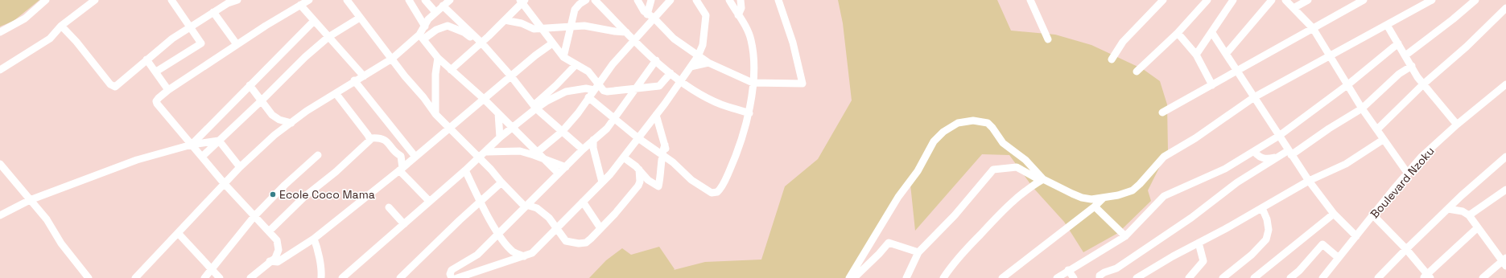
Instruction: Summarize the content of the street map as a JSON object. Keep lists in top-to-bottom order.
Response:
{
  "streets": {
    "street": ["Boulevard Nzoku"]
  },
  "places": ["Ecole Coco Mama"]
}
